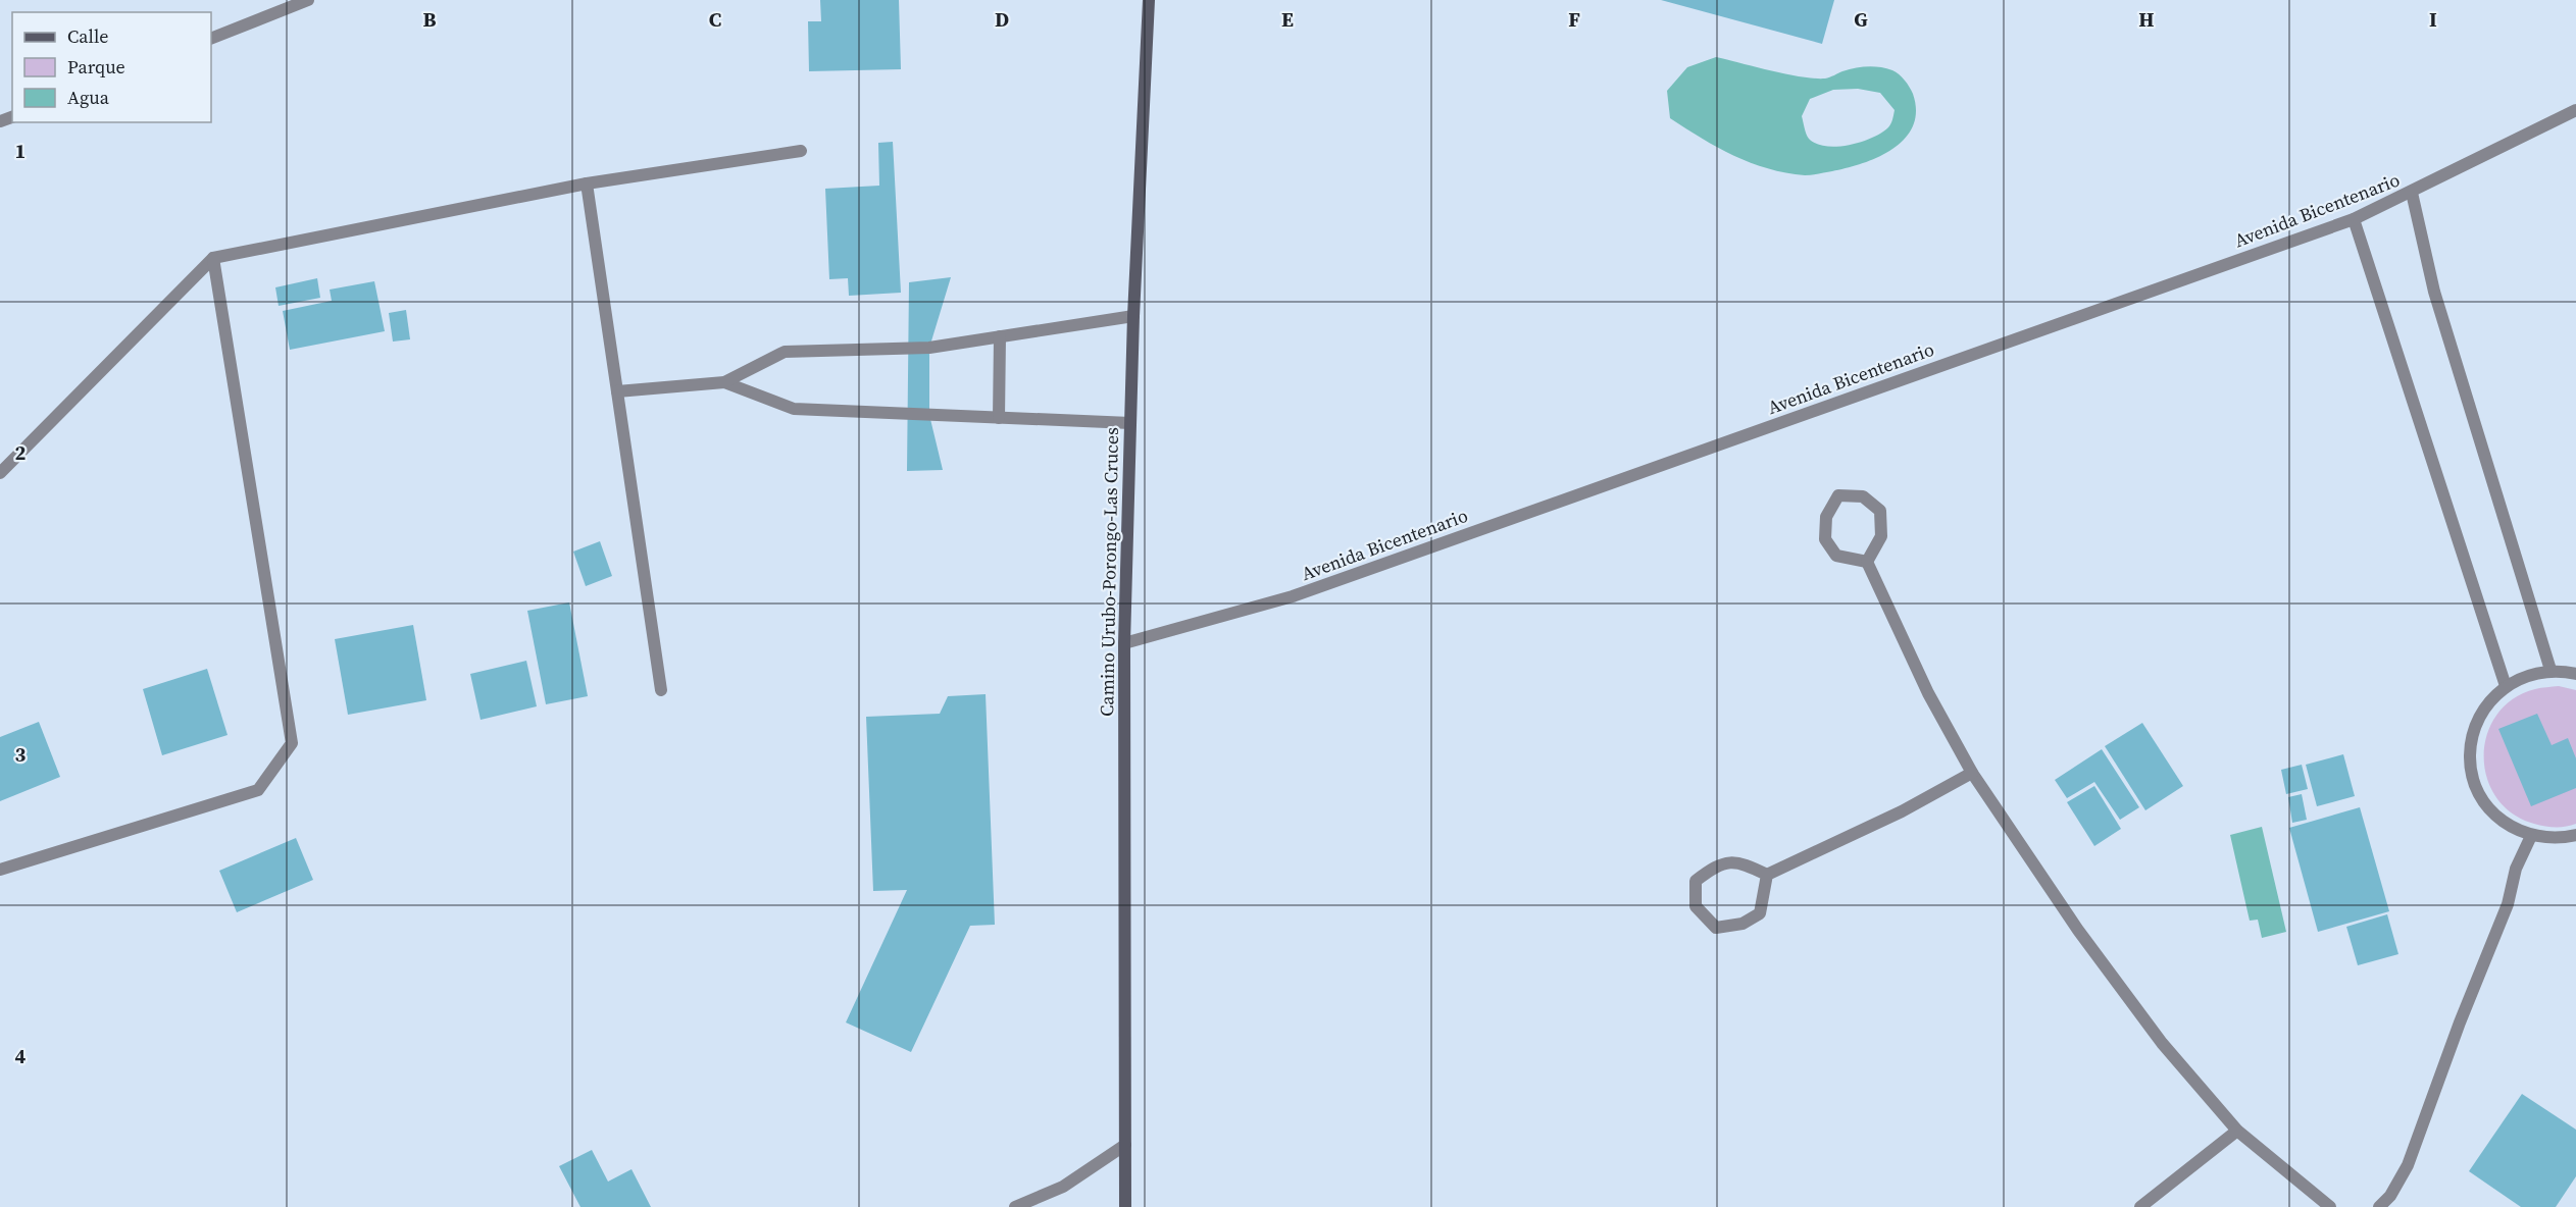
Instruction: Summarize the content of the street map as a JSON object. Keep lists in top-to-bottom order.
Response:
{
  "streets": {
    "main road": ["Camino Urubo-Porongo-Las Cruces"],
    "street": ["Avenida Bicentenario"]
  },
  "crossings": [
    ["Avenida Bicentenario", "Camino Urubo-Porongo-Las Cruces"]
  ],
  "legend": ["Calle", "Parque", "Agua"],
  "grid": {
    "columns": [
      "B",
      "C",
      "D",
      "E",
      "F",
      "G",
      "H",
      "I"
    ],
    "rows": [
      "1",
      "2",
      "3",
      "4"
    ]
  }
}
